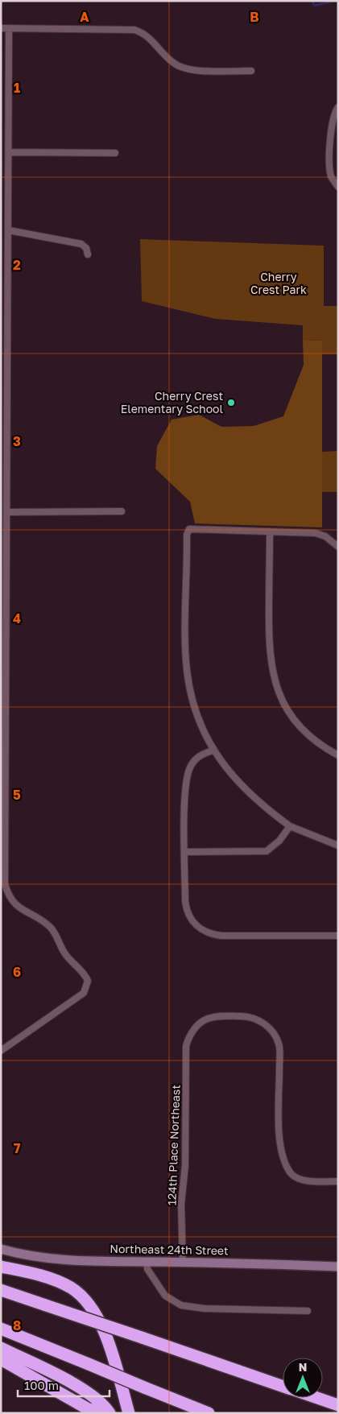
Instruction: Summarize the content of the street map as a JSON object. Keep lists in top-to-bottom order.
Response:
{
  "streets": {
    "street": ["124th Place Northeast", "Northeast 24th Street"]
  },
  "crossings": [
    ["124th Place Northeast", "Northeast 24th Street"]
  ],
  "parks": ["Cherry Crest Park"],
  "places": ["Cherry Crest Elementary School"],
  "scale_bar": "100 m",
  "north": "top",
  "grid": {
    "columns": ["A", "B"],
    "rows": [
      "1",
      "2",
      "3",
      "4",
      "5",
      "6",
      "7",
      "8"
    ]
  }
}
